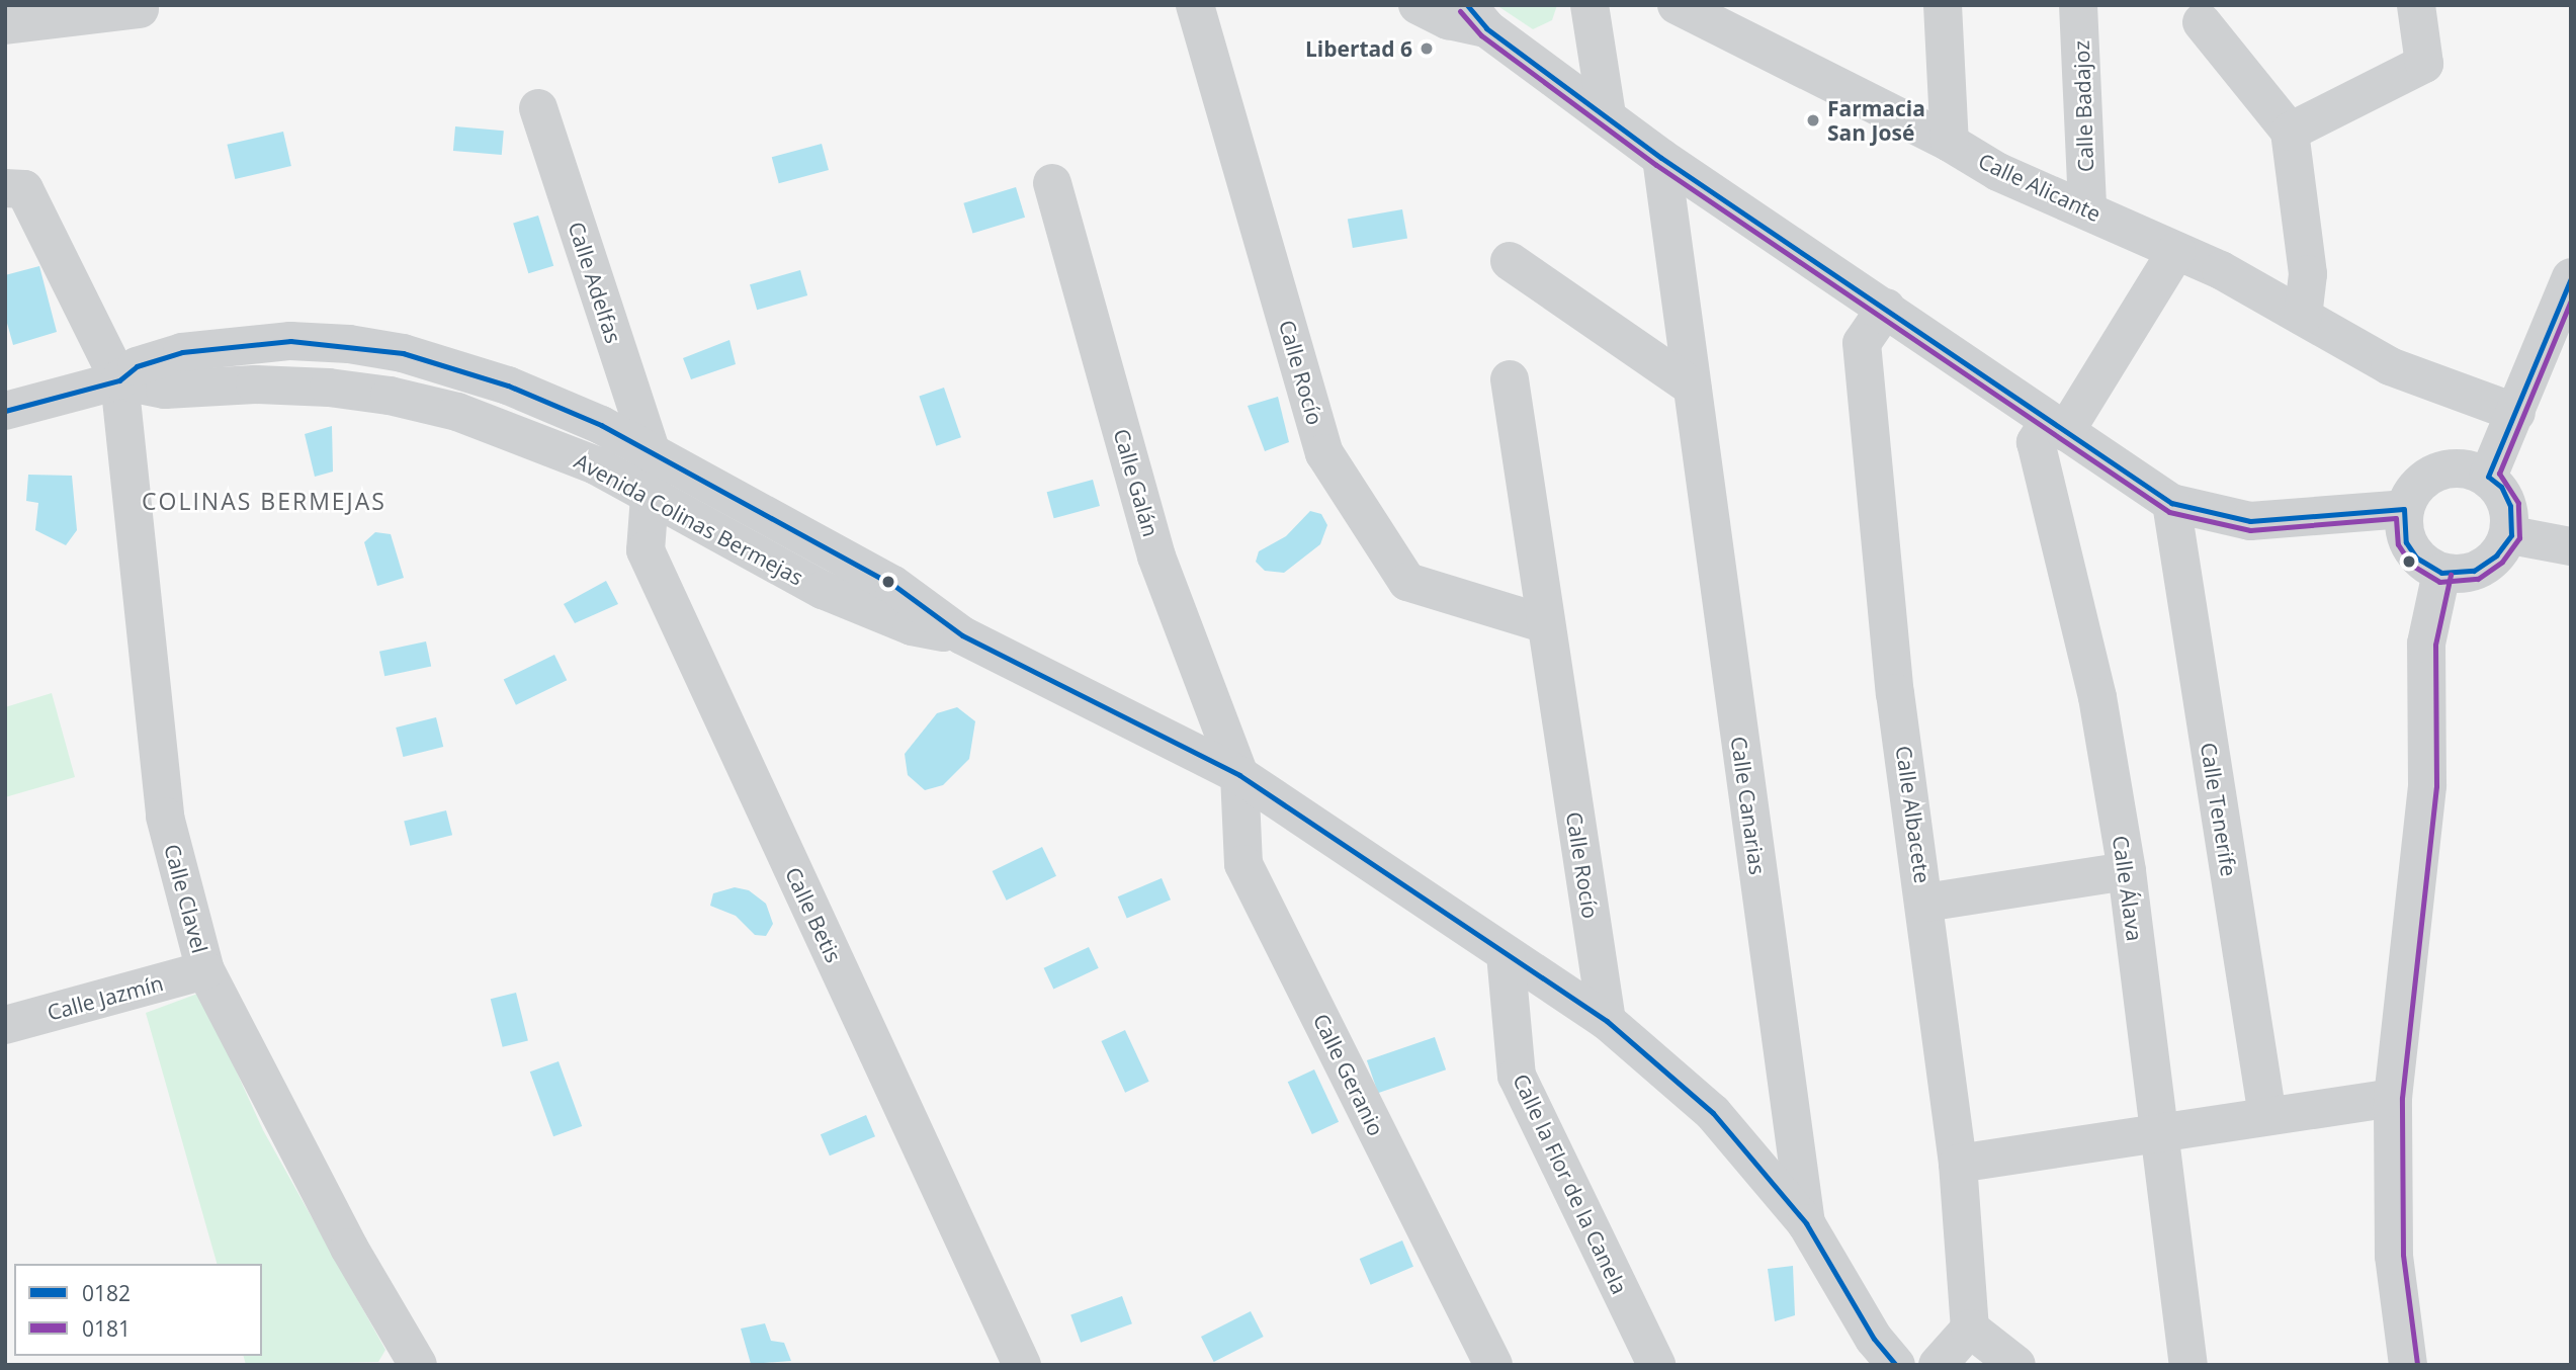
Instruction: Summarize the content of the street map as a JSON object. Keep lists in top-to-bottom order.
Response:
{
  "streets": {
    "street": [
      "Calle Badajoz",
      "Calle Alicante",
      "Calle Adelfas",
      "Calle Rocío",
      "Calle Galán",
      "Avenida Colinas Bermejas",
      "Calle Canarias",
      "Calle Tenerife",
      "Calle Albacete",
      "Calle Álava",
      "Calle Clavel",
      "Calle Betis",
      "Calle Jazmín",
      "Calle Geranio",
      "Calle la Flor de la Canela"
    ]
  },
  "crossings": [
    ["Calle Badajoz", "Calle Alicante"],
    ["Calle Adelfas", "Avenida Colinas Bermejas"],
    ["Calle Adelfas", "Calle Betis"],
    ["Calle Galán", "Calle Geranio"],
    ["Avenida Colinas Bermejas", "Calle Clavel"],
    ["Avenida Colinas Bermejas", "Calle Betis"],
    ["Calle Clavel", "Calle Jazmín"]
  ],
  "districts": ["COLINAS BERMEJAS"],
  "places": ["Libertad 6", "Farmacia San José"],
  "lines": ["transit line 0182", "transit line 0181"],
  "legend": ["0182", "0181"]
}
